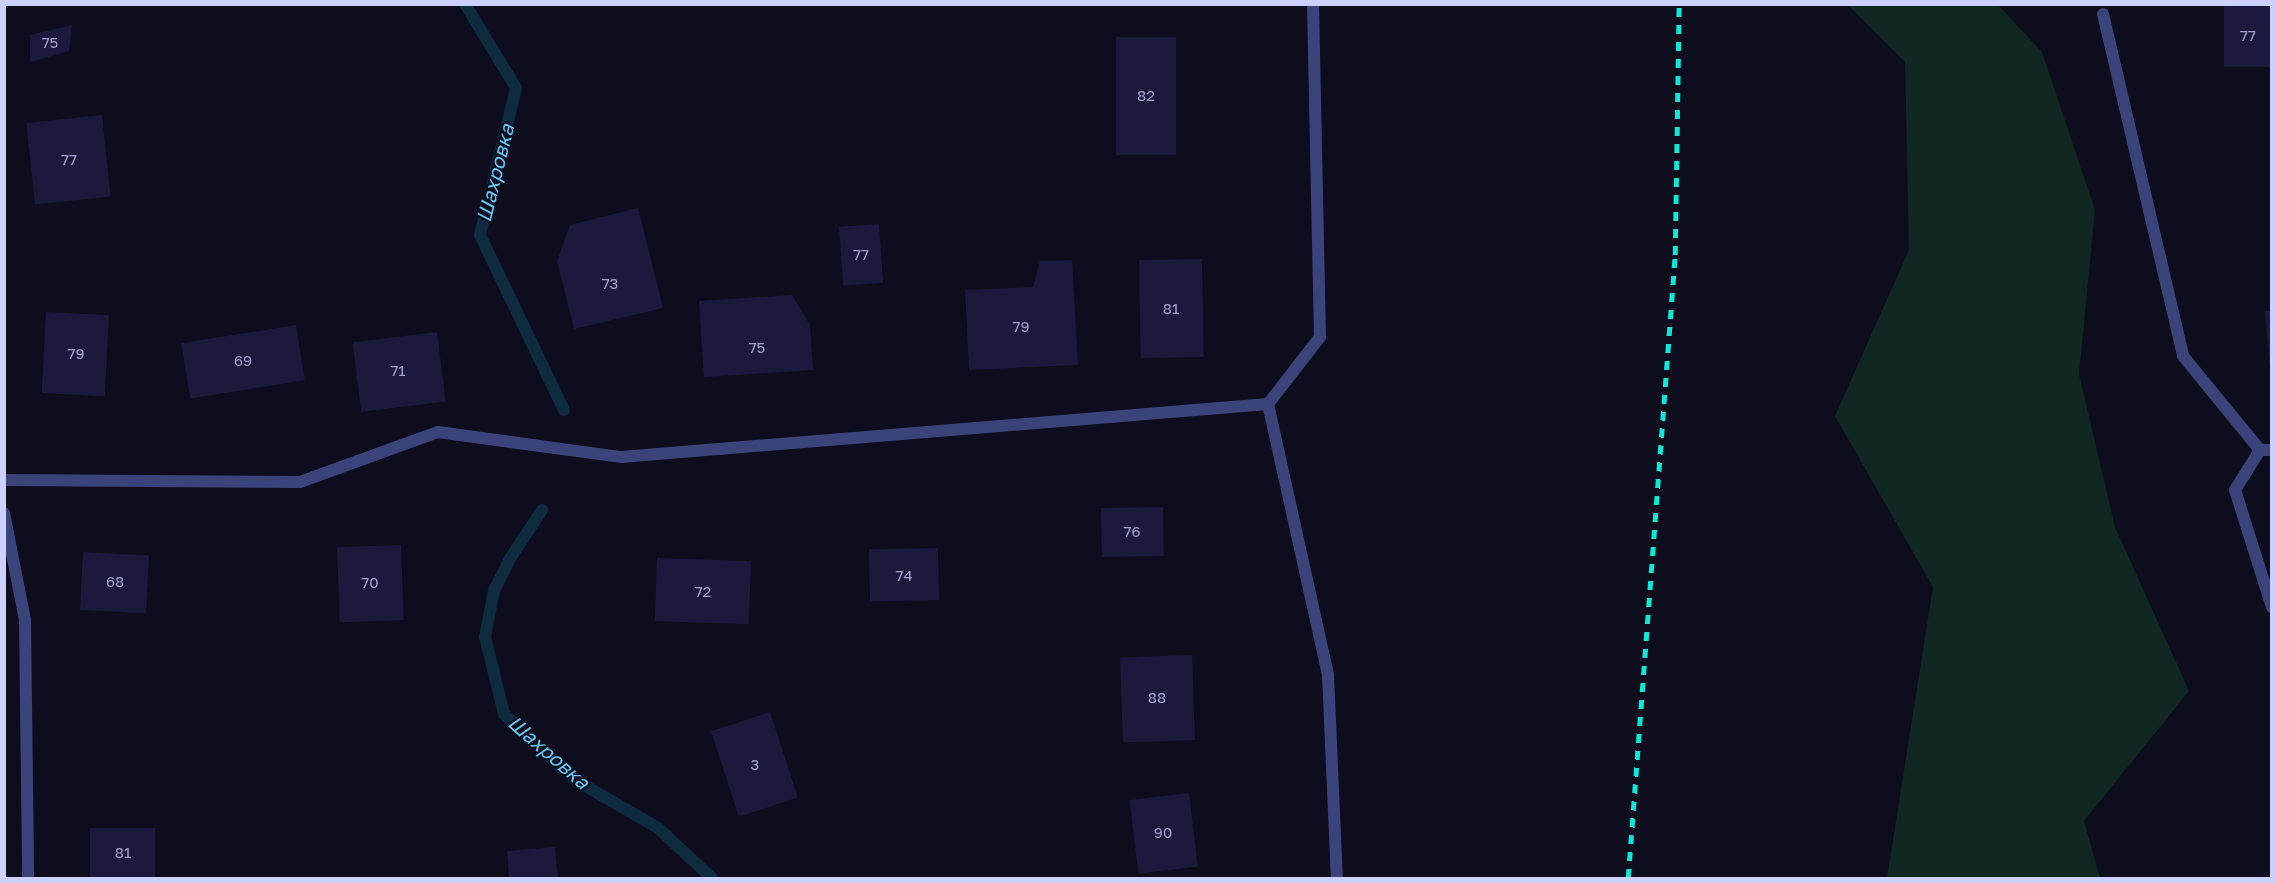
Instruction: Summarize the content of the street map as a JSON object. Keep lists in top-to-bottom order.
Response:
{
  "water": ["Шахровка"],
  "house_numbers": [
    "77",
    "75",
    "82",
    "77",
    "77",
    "73",
    "81",
    "79",
    "75",
    "79",
    "69",
    "71",
    "76",
    "74",
    "68",
    "70",
    "72",
    "88",
    "3",
    "90",
    "81"
  ]
}
